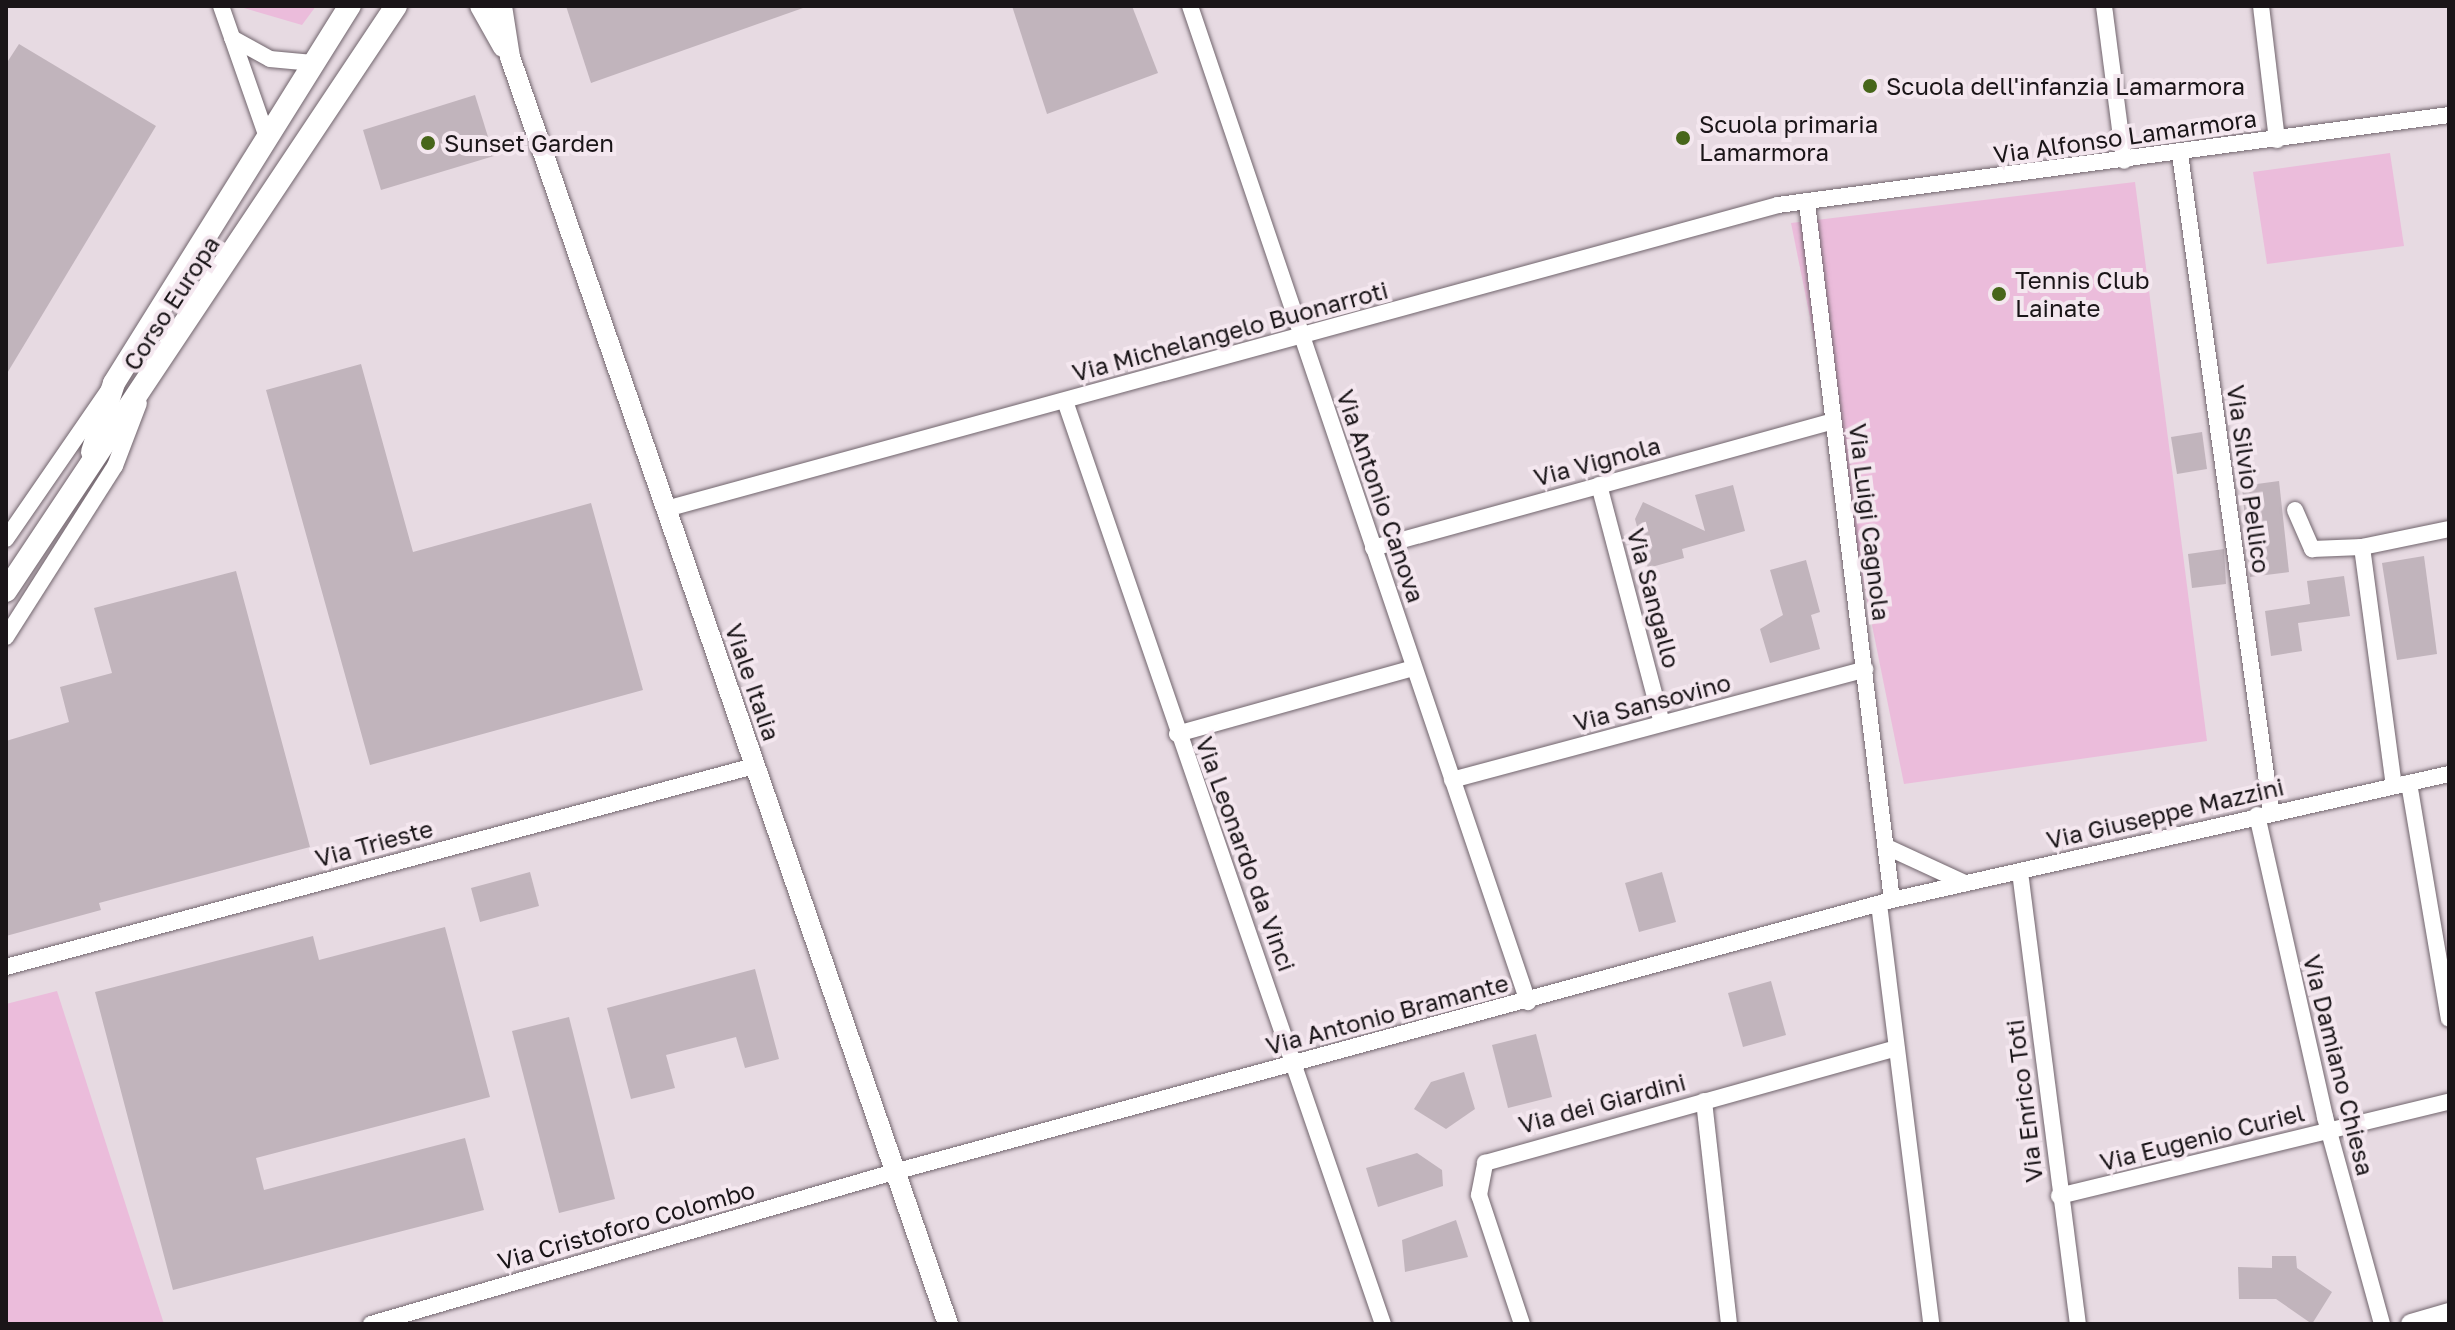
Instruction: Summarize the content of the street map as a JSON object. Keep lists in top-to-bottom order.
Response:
{
  "streets": {
    "main road": ["Corso Europa"],
    "street": [
      "Via Alfonso Lamarmora",
      "Via Michelangelo Buonarroti",
      "Via Vignola",
      "Via Silvio Pellico",
      "Via Antonio Canova",
      "Via Luigi Cagnola",
      "Via Sangallo",
      "Viale Italia",
      "Via Sansovino",
      "Via Giuseppe Mazzini",
      "Via Trieste",
      "Via Leonardo da Vinci",
      "Via Antonio Bramante",
      "Via Damiano Chiesa",
      "Via Enrico Toti",
      "Via dei Giardini",
      "Via Eugenio Curiel",
      "Via Cristoforo Colombo"
    ]
  },
  "crossings": [
    ["Via Alfonso Lamarmora", "Via Michelangelo Buonarroti"],
    ["Via Alfonso Lamarmora", "Via Silvio Pellico"],
    ["Via Alfonso Lamarmora", "Via Luigi Cagnola"],
    ["Via Michelangelo Buonarroti", "Via Antonio Canova"],
    ["Via Michelangelo Buonarroti", "Via Luigi Cagnola"],
    ["Via Michelangelo Buonarroti", "Viale Italia"],
    ["Via Michelangelo Buonarroti", "Via Leonardo da Vinci"],
    ["Via Vignola", "Via Antonio Canova"],
    ["Via Vignola", "Via Luigi Cagnola"],
    ["Via Vignola", "Via Sangallo"],
    ["Via Silvio Pellico", "Via Giuseppe Mazzini"],
    ["Via Silvio Pellico", "Via Damiano Chiesa"],
    ["Via Antonio Canova", "Via Sansovino"],
    ["Via Antonio Canova", "Via Antonio Bramante"],
    ["Via Luigi Cagnola", "Via Sansovino"],
    ["Via Luigi Cagnola", "Via Giuseppe Mazzini"],
    ["Via Luigi Cagnola", "Via Antonio Bramante"],
    ["Via Luigi Cagnola", "Via dei Giardini"],
    ["Via Sangallo", "Via Sansovino"],
    ["Viale Italia", "Via Trieste"],
    ["Viale Italia", "Via Antonio Bramante"],
    ["Viale Italia", "Via Cristoforo Colombo"],
    ["Via Giuseppe Mazzini", "Via Antonio Bramante"],
    ["Via Giuseppe Mazzini", "Via Damiano Chiesa"],
    ["Via Giuseppe Mazzini", "Via Enrico Toti"],
    ["Via Leonardo da Vinci", "Via Antonio Bramante"],
    ["Via Antonio Bramante", "Via Cristoforo Colombo"],
    ["Via Damiano Chiesa", "Via Eugenio Curiel"],
    ["Via Enrico Toti", "Via Eugenio Curiel"]
  ],
  "places": [
    "Scuola dell'infanzia Lamarmora",
    "Scuola primaria Lamarmora",
    "Sunset Garden",
    "Tennis Club Lainate"
  ]
}
